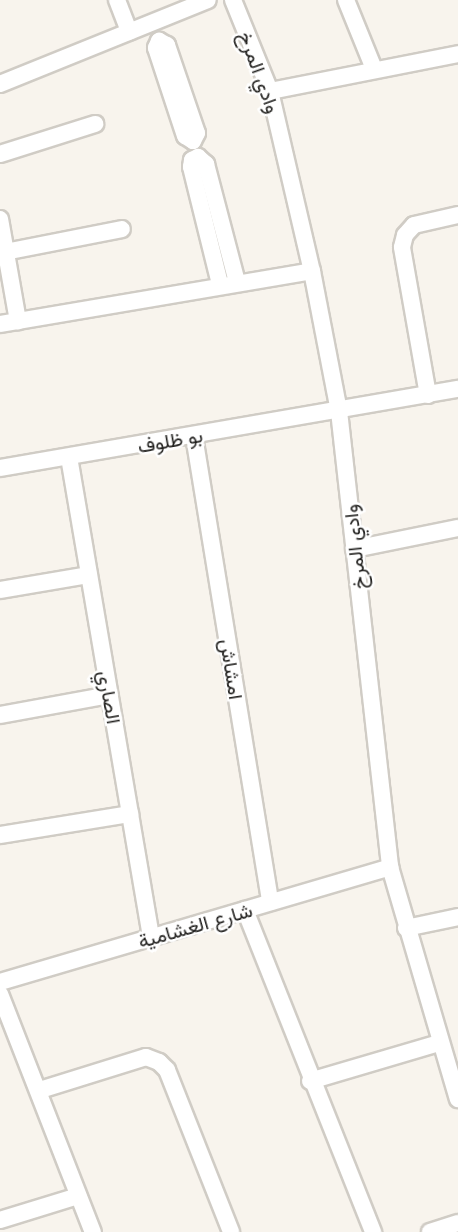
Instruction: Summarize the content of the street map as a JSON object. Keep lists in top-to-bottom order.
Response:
{
  "streets": {
    "street": [
      "وادي المرخ",
      "بو ظلوف",
      "امشاش",
      "الصاري",
      "شارع الغشامية"
    ]
  },
  "crossings": [
    ["وادي المرخ", "بو ظلوف"],
    ["وادي المرخ", "شارع الغشامية"],
    ["بو ظلوف", "امشاش"],
    ["بو ظلوف", "الصاري"],
    ["امشاش", "شارع الغشامية"],
    ["الصاري", "شارع الغشامية"]
  ]
}
